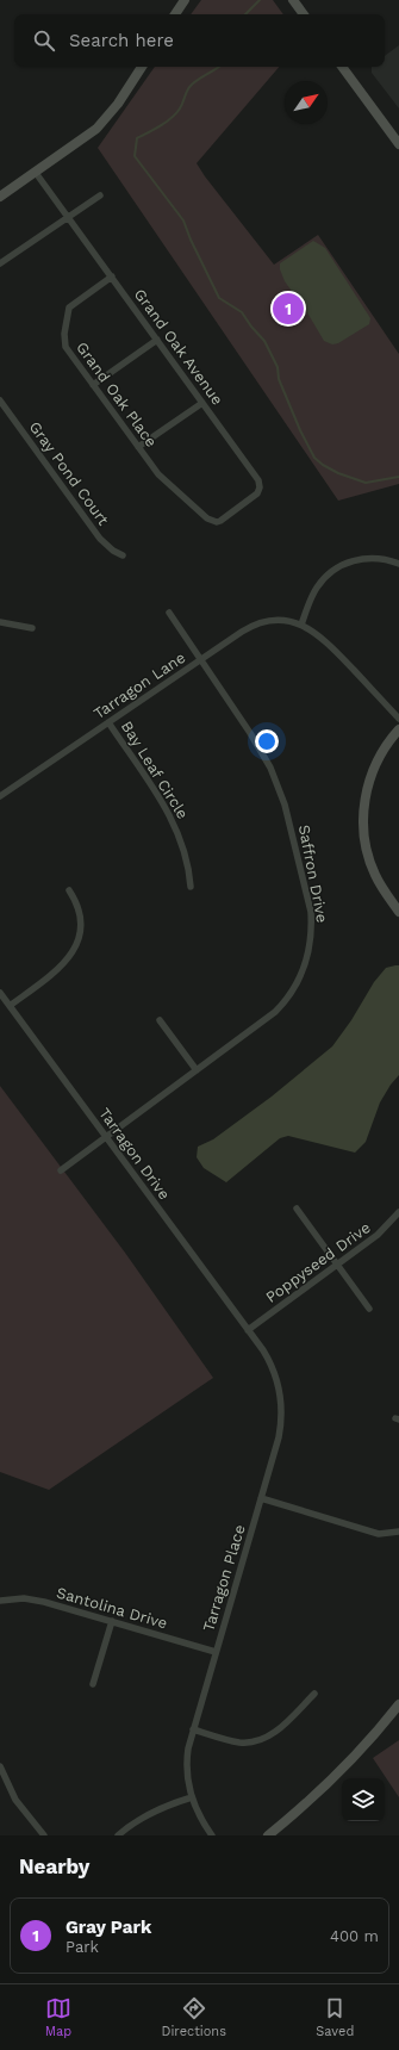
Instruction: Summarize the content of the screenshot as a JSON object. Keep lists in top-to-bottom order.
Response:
{
  "streets": {
    "street": [
      "Grand Oak Avenue",
      "Grand Oak Place",
      "Gray Pond Court",
      "Tarragon Lane",
      "Bay Leaf Circle",
      "Saffron Drive",
      "Tarragon Drive",
      "Poppyseed Drive",
      "Tarragon Place",
      "Santolina Drive"
    ]
  },
  "crossings": [
    ["Grand Oak Avenue", "Grand Oak Place"],
    ["Tarragon Lane", "Bay Leaf Circle"],
    ["Tarragon Lane", "Saffron Drive"],
    ["Saffron Drive", "Tarragon Drive"],
    ["Tarragon Drive", "Poppyseed Drive"],
    ["Tarragon Drive", "Tarragon Place"],
    ["Poppyseed Drive", "Tarragon Place"],
    ["Tarragon Place", "Santolina Drive"]
  ],
  "north": "top right",
  "page": {
    "search": "Search here",
    "pins": "1",
    "heading": "Nearby",
    "list": [
      {
        "mark": "1",
        "name": "Gray Park",
        "note": "Park",
        "value": "400 m"
      }
    ],
    "nav": ["Map", "Directions", "Saved"]
  }
}
